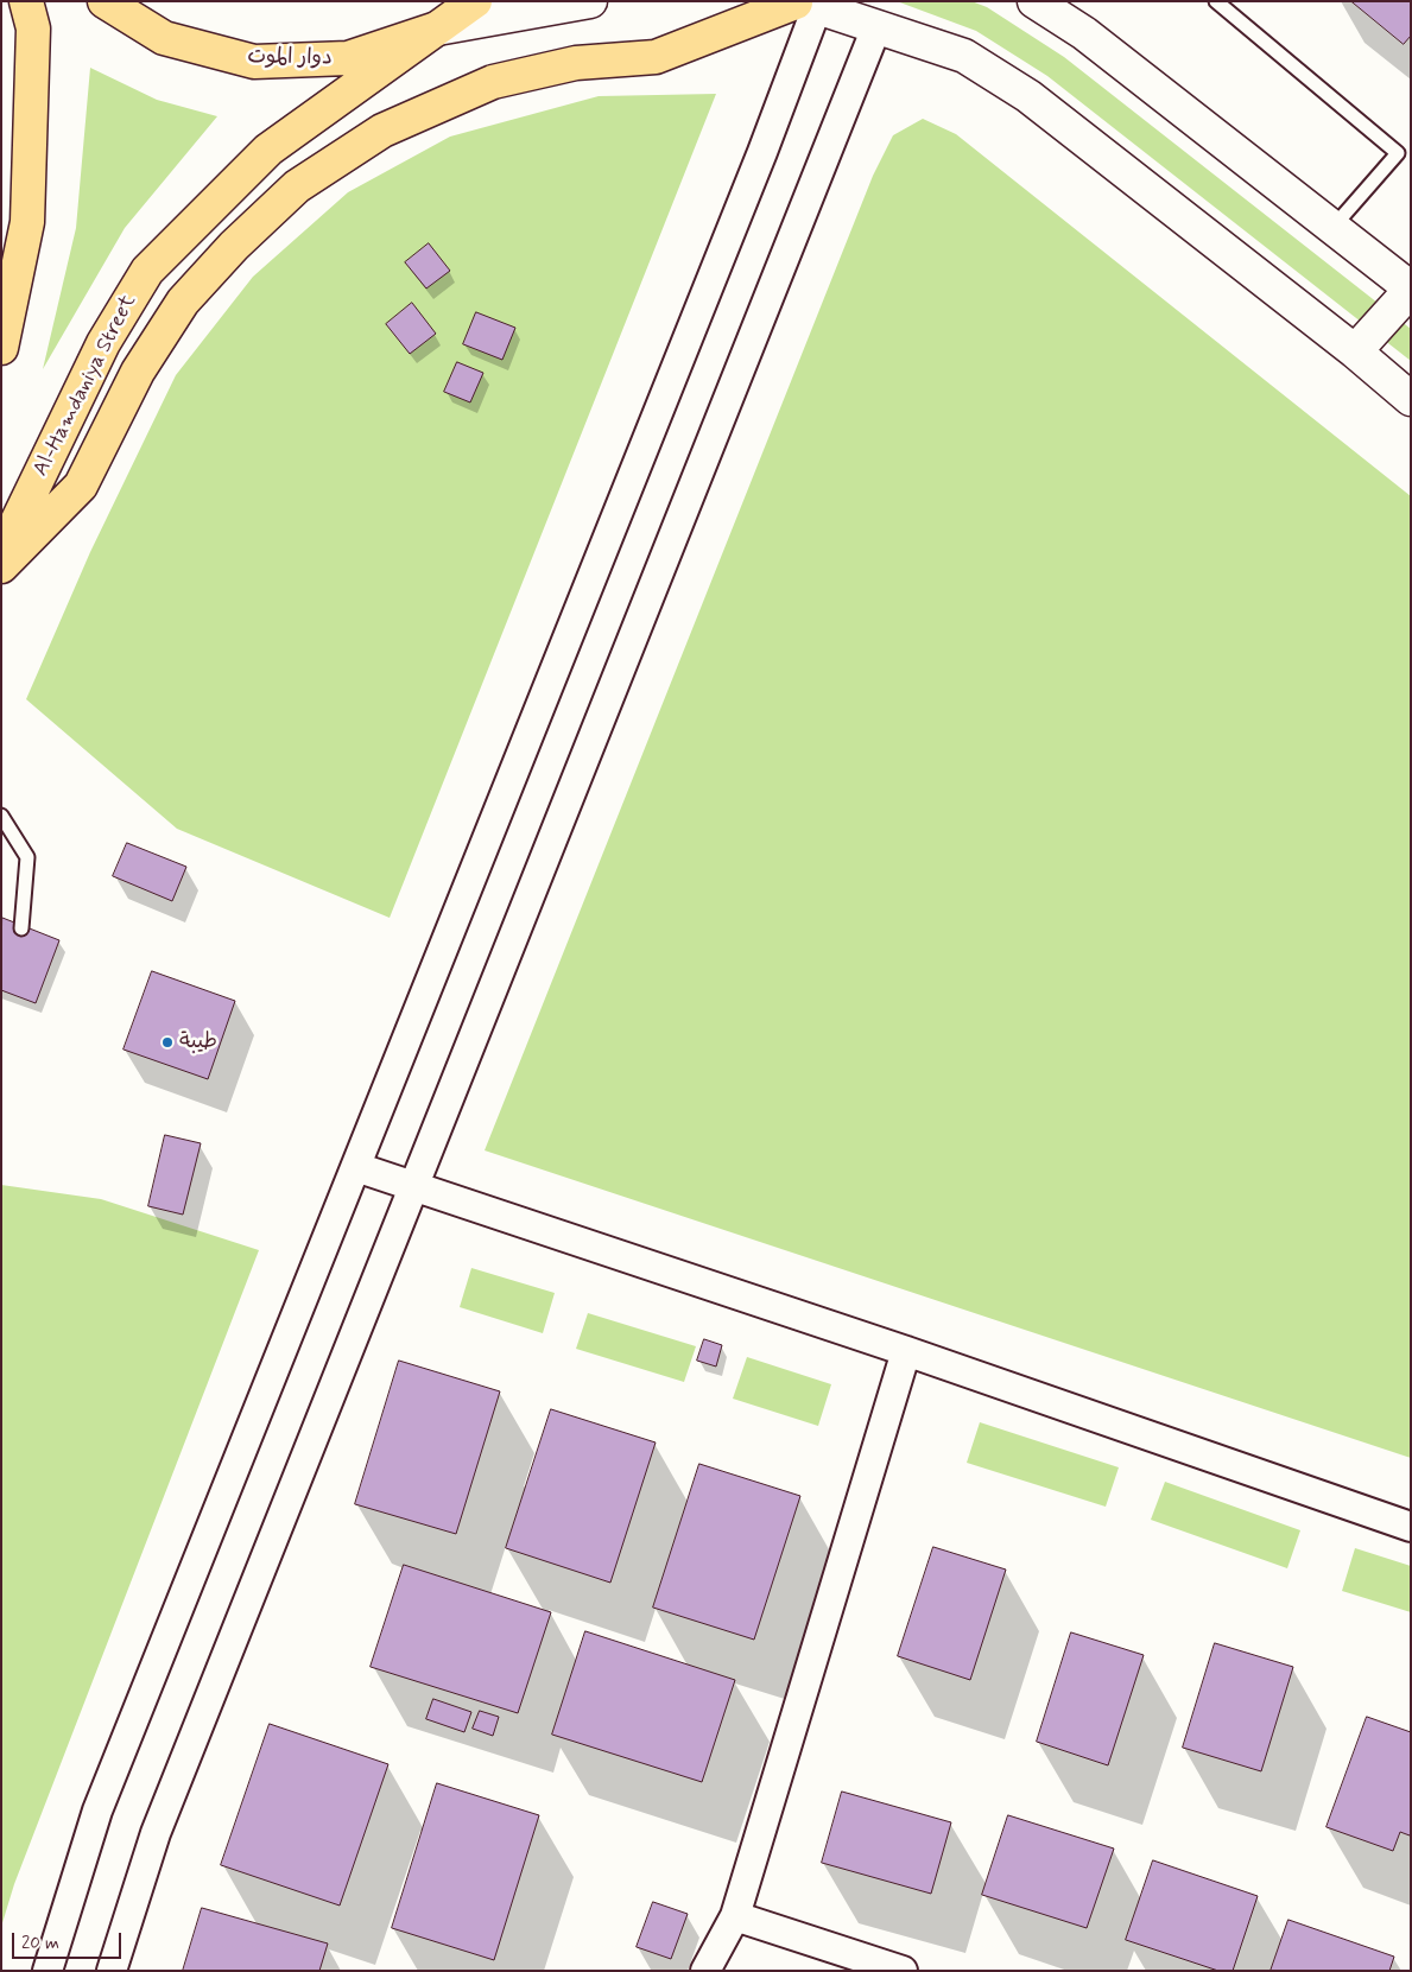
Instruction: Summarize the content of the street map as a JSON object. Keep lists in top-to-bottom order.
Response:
{
  "streets": {
    "highway": ["دوار الموت", "Al-Hamdaniya Street"]
  },
  "crossings": [
    ["دوار الموت", "Al-Hamdaniya Street"]
  ],
  "places": ["طيبة"],
  "scale_bar": "20 m"
}
